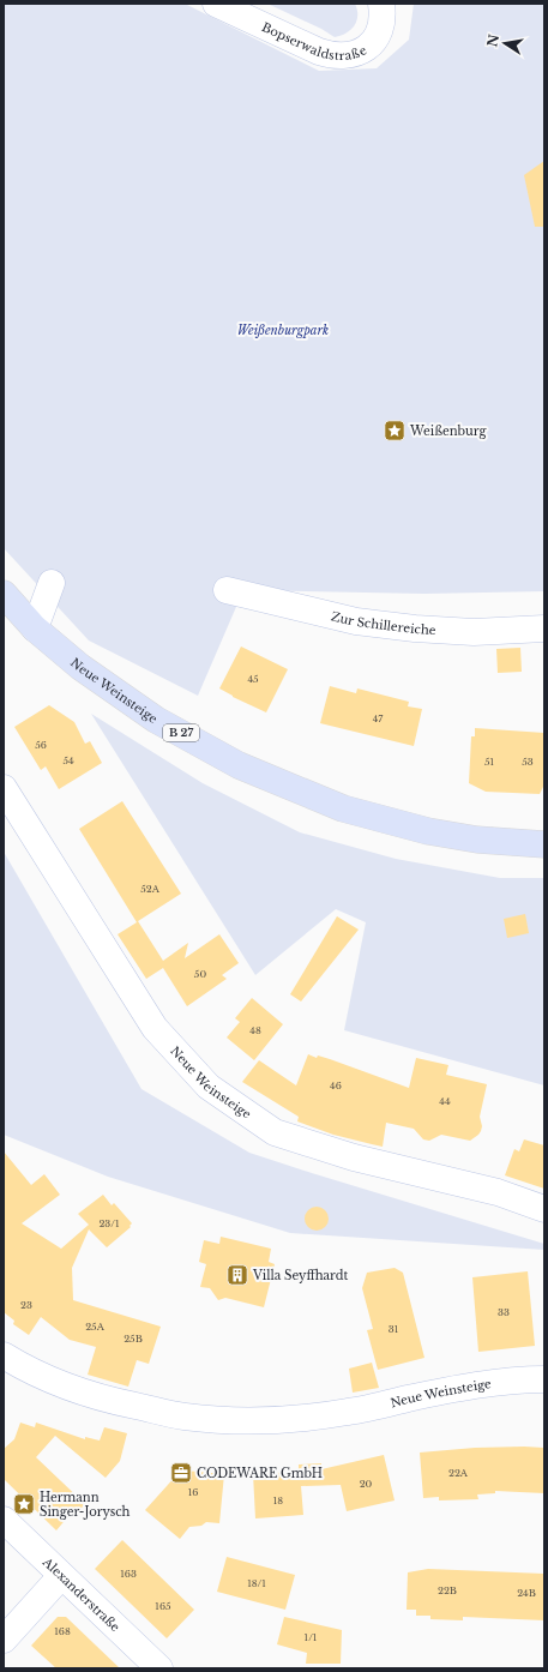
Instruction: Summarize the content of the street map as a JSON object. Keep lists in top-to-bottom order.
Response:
{
  "streets": {
    "main road": ["Neue Weinsteige", "B 27"],
    "street": ["Bopserwaldstraße", "Zur Schillereiche", "Alexanderstraße"]
  },
  "parks": ["Weißenburgpark"],
  "places": {
    "place": ["Weißenburg", "Hermann Singer-Jorysch"],
    "building": ["Villa Seyffhardt"],
    "office": ["CODEWARE GmbH"]
  },
  "house_numbers": [
    "45",
    "47",
    "56",
    "54",
    "51",
    "53",
    "52A",
    "50",
    "48",
    "46",
    "44",
    "23/1",
    "23",
    "33",
    "25A",
    "31",
    "25B",
    "22A",
    "20",
    "16",
    "18",
    "163",
    "18/1",
    "22B",
    "24B",
    "165",
    "168",
    "1/1"
  ],
  "north": "left"
}
